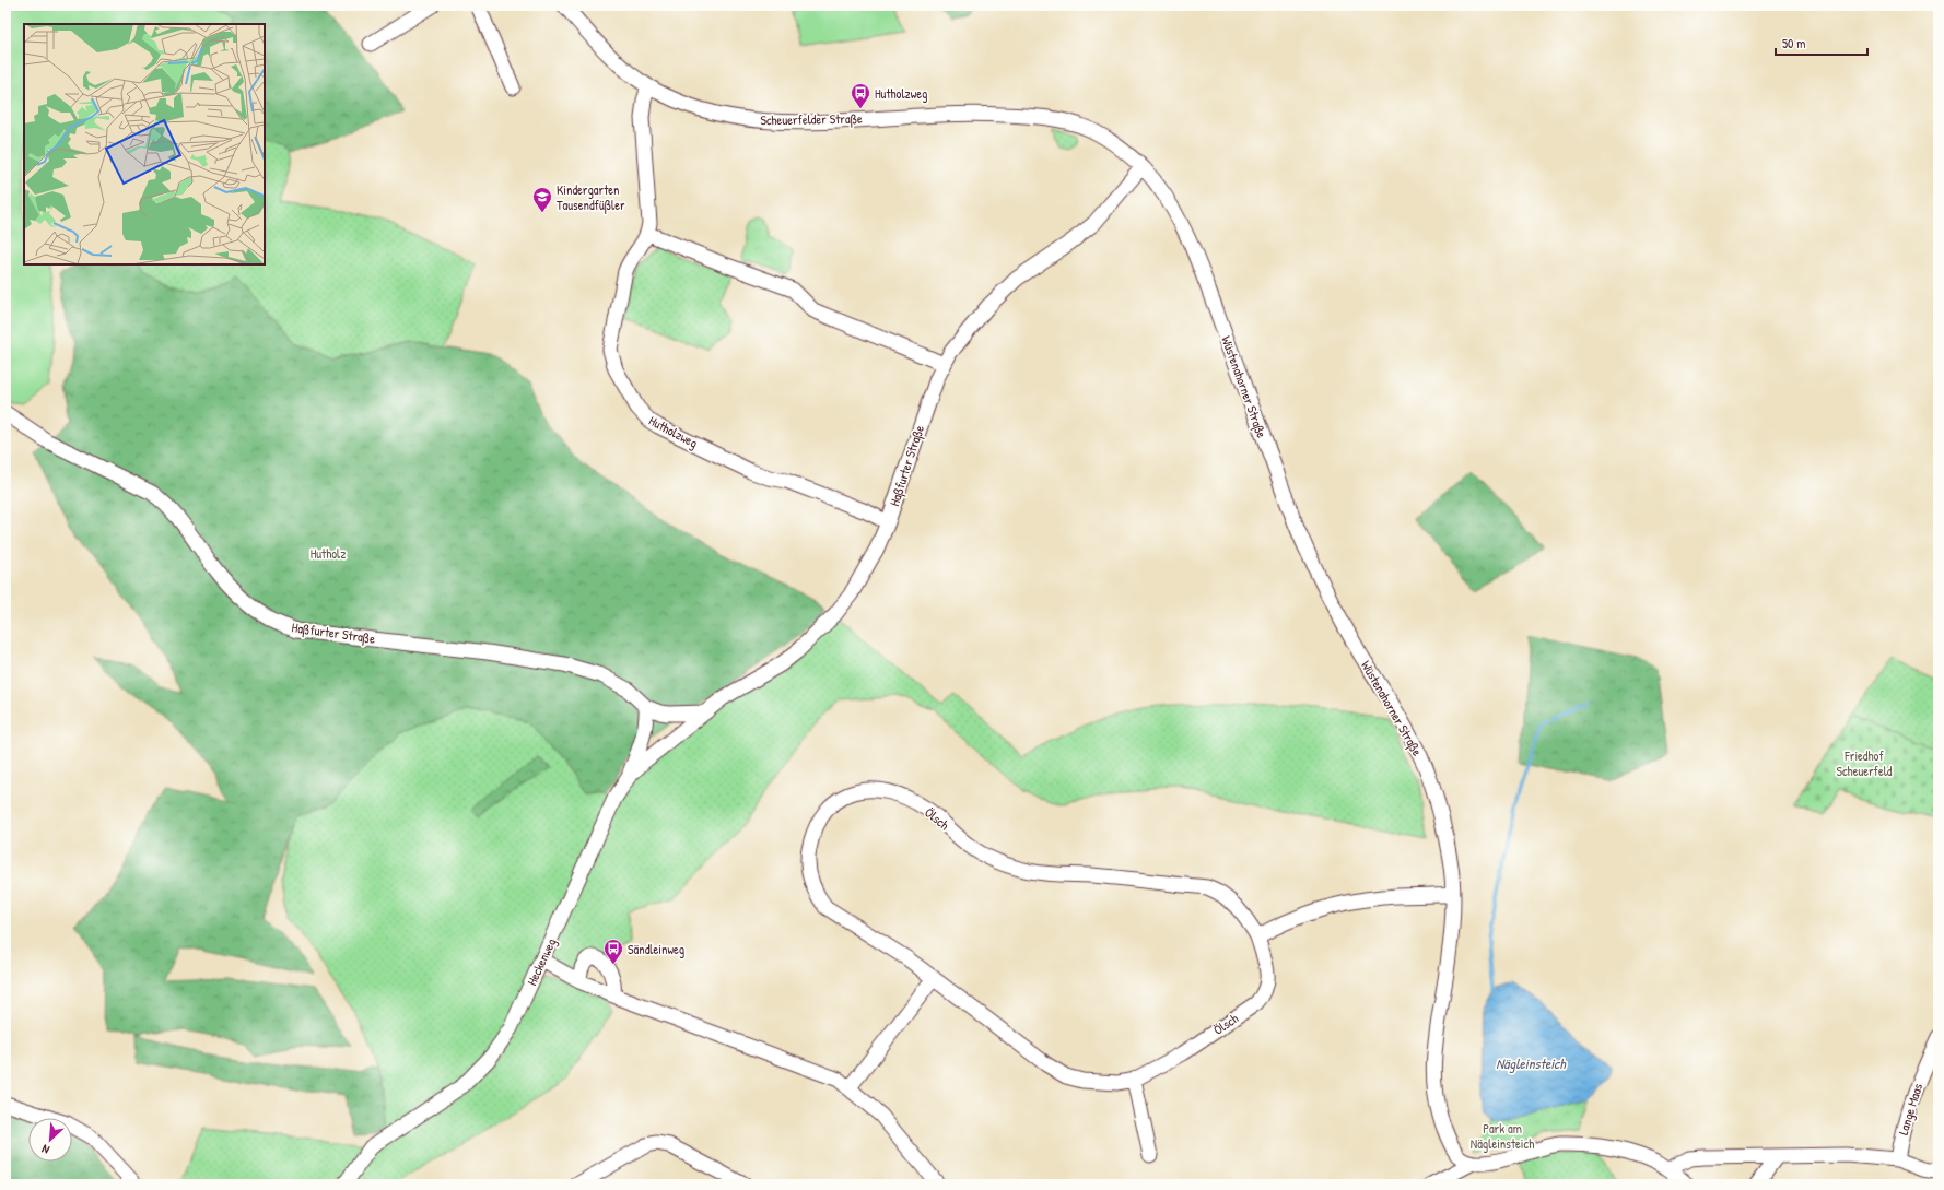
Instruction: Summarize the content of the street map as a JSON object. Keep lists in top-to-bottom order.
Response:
{
  "streets": {
    "street": [
      "Scheuerfelder Straße",
      "Wüstenahorner Straße",
      "Hutholzweg",
      "Haßfurter Straße",
      "Ölsch",
      "Heckenweg",
      "Lange Maas"
    ]
  },
  "crossings": [
    ["Scheuerfelder Straße", "Wüstenahorner Straße"],
    ["Wüstenahorner Straße", "Haßfurter Straße"],
    ["Hutholzweg", "Haßfurter Straße"],
    ["Haßfurter Straße", "Heckenweg"]
  ],
  "water": ["Nägleinsteich"],
  "parks": ["Hutholz", "Friedhof Scheuerfeld", "Park am Nägleinsteich"],
  "places": {
    "bus stop": ["Hutholzweg", "Sändleinweg"],
    "school or university": ["Kindergarten Tausendfüßler"]
  },
  "scale_bar": "50 m",
  "north": "bottom left"
}
